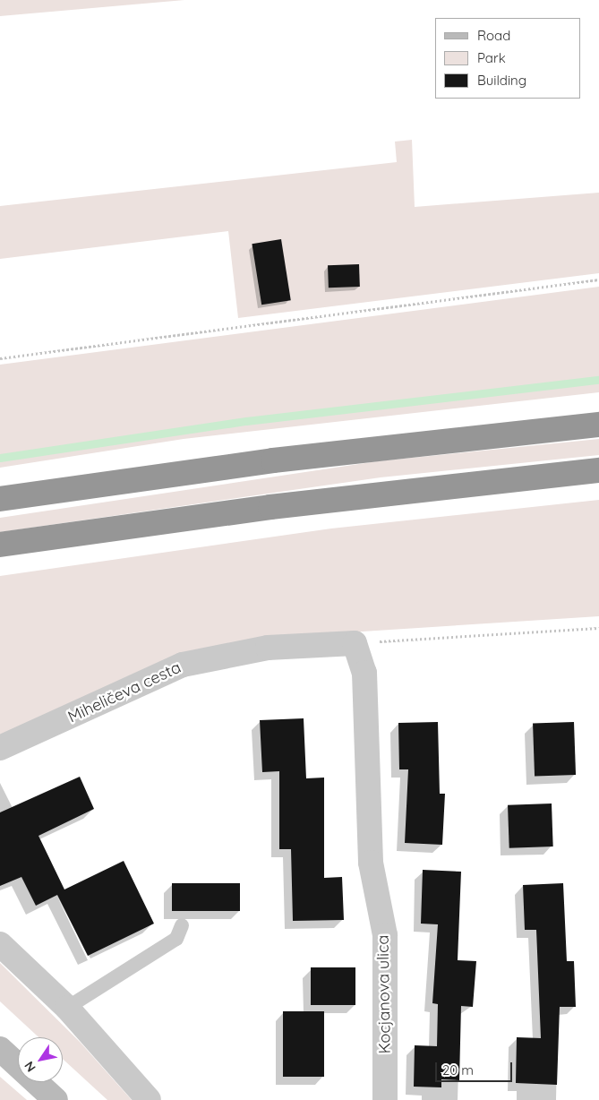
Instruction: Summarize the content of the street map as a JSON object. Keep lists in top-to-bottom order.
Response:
{
  "streets": {
    "street": ["Miheličeva cesta", "Kocjanova ulica"]
  },
  "crossings": [
    ["Miheličeva cesta", "Kocjanova ulica"]
  ],
  "legend": ["Road", "Park", "Building"],
  "scale_bar": "20 m",
  "north": "bottom left"
}
